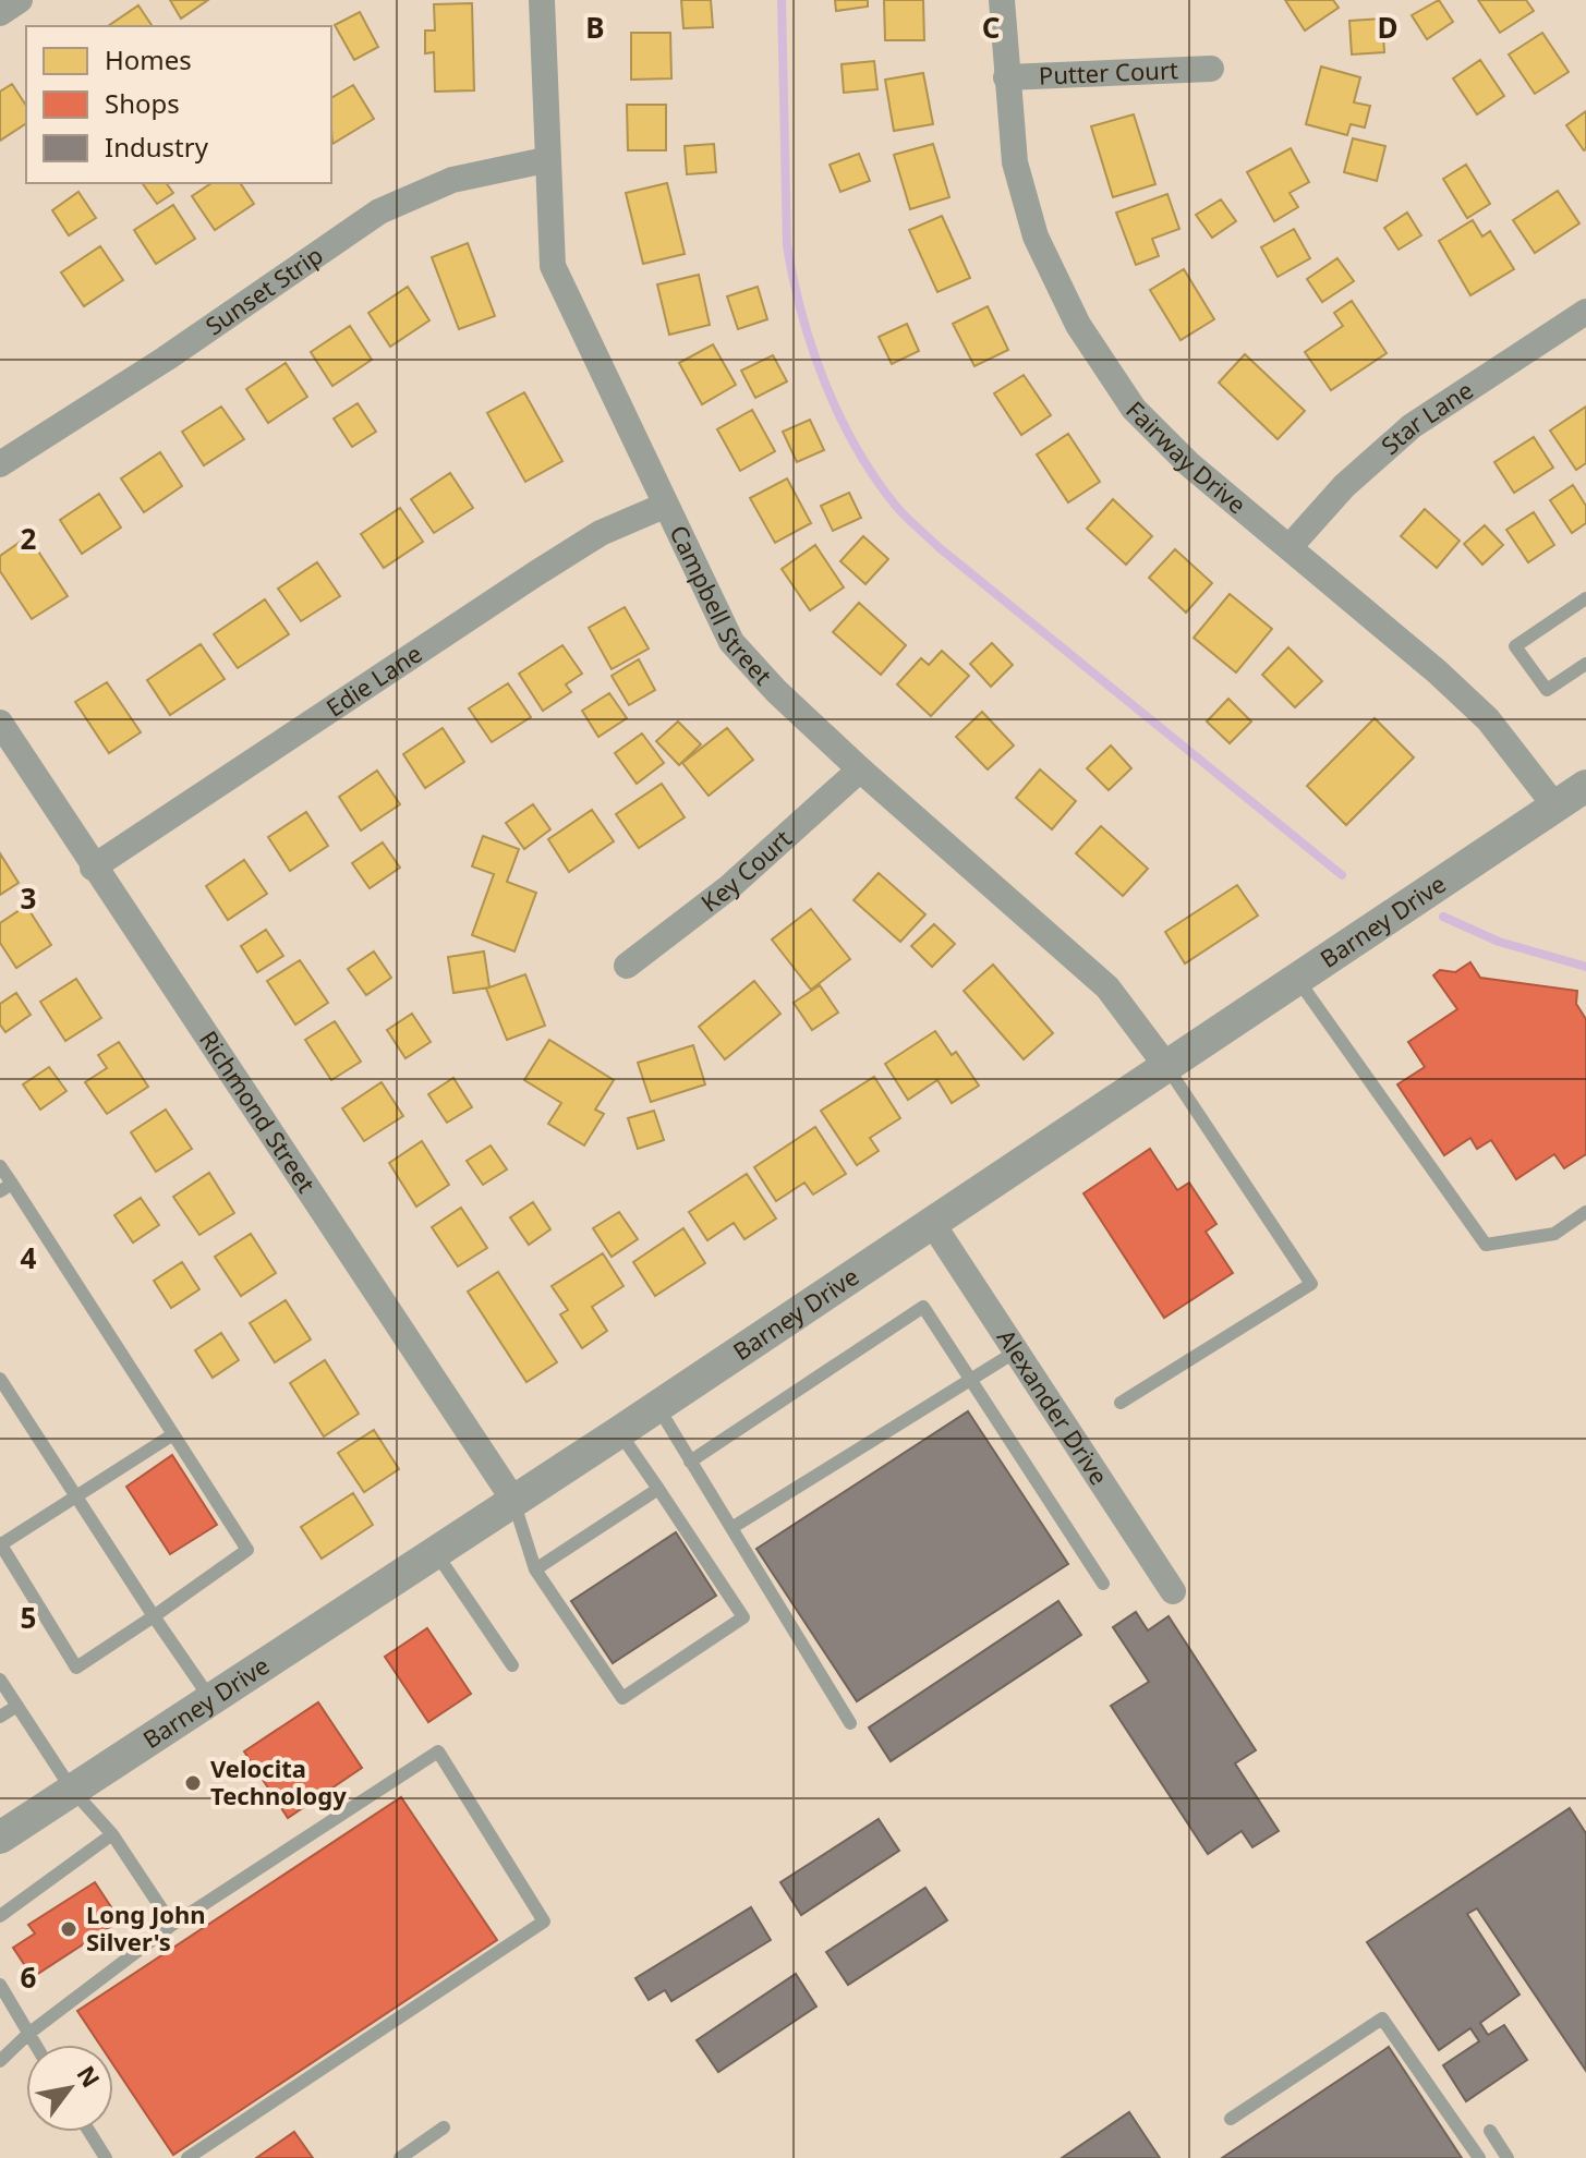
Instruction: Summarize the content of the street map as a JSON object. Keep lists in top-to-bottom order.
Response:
{
  "streets": {
    "street": [
      "Putter Court",
      "Sunset Strip",
      "Star Lane",
      "Fairway Drive",
      "Campbell Street",
      "Edie Lane",
      "Key Court",
      "Barney Drive",
      "Richmond Street",
      "Alexander Drive"
    ]
  },
  "crossings": [
    ["Putter Court", "Fairway Drive"],
    ["Sunset Strip", "Campbell Street"],
    ["Star Lane", "Fairway Drive"],
    ["Fairway Drive", "Barney Drive"],
    ["Campbell Street", "Edie Lane"],
    ["Campbell Street", "Key Court"],
    ["Campbell Street", "Barney Drive"],
    ["Edie Lane", "Richmond Street"],
    ["Barney Drive", "Richmond Street"],
    ["Barney Drive", "Alexander Drive"]
  ],
  "places": ["Velocita Technology", "Long John Silver's"],
  "legend": ["Homes", "Shops", "Industry"],
  "north": "top right",
  "grid": {
    "columns": ["B", "C", "D"],
    "rows": [
      "2",
      "3",
      "4",
      "5",
      "6"
    ]
  }
}
